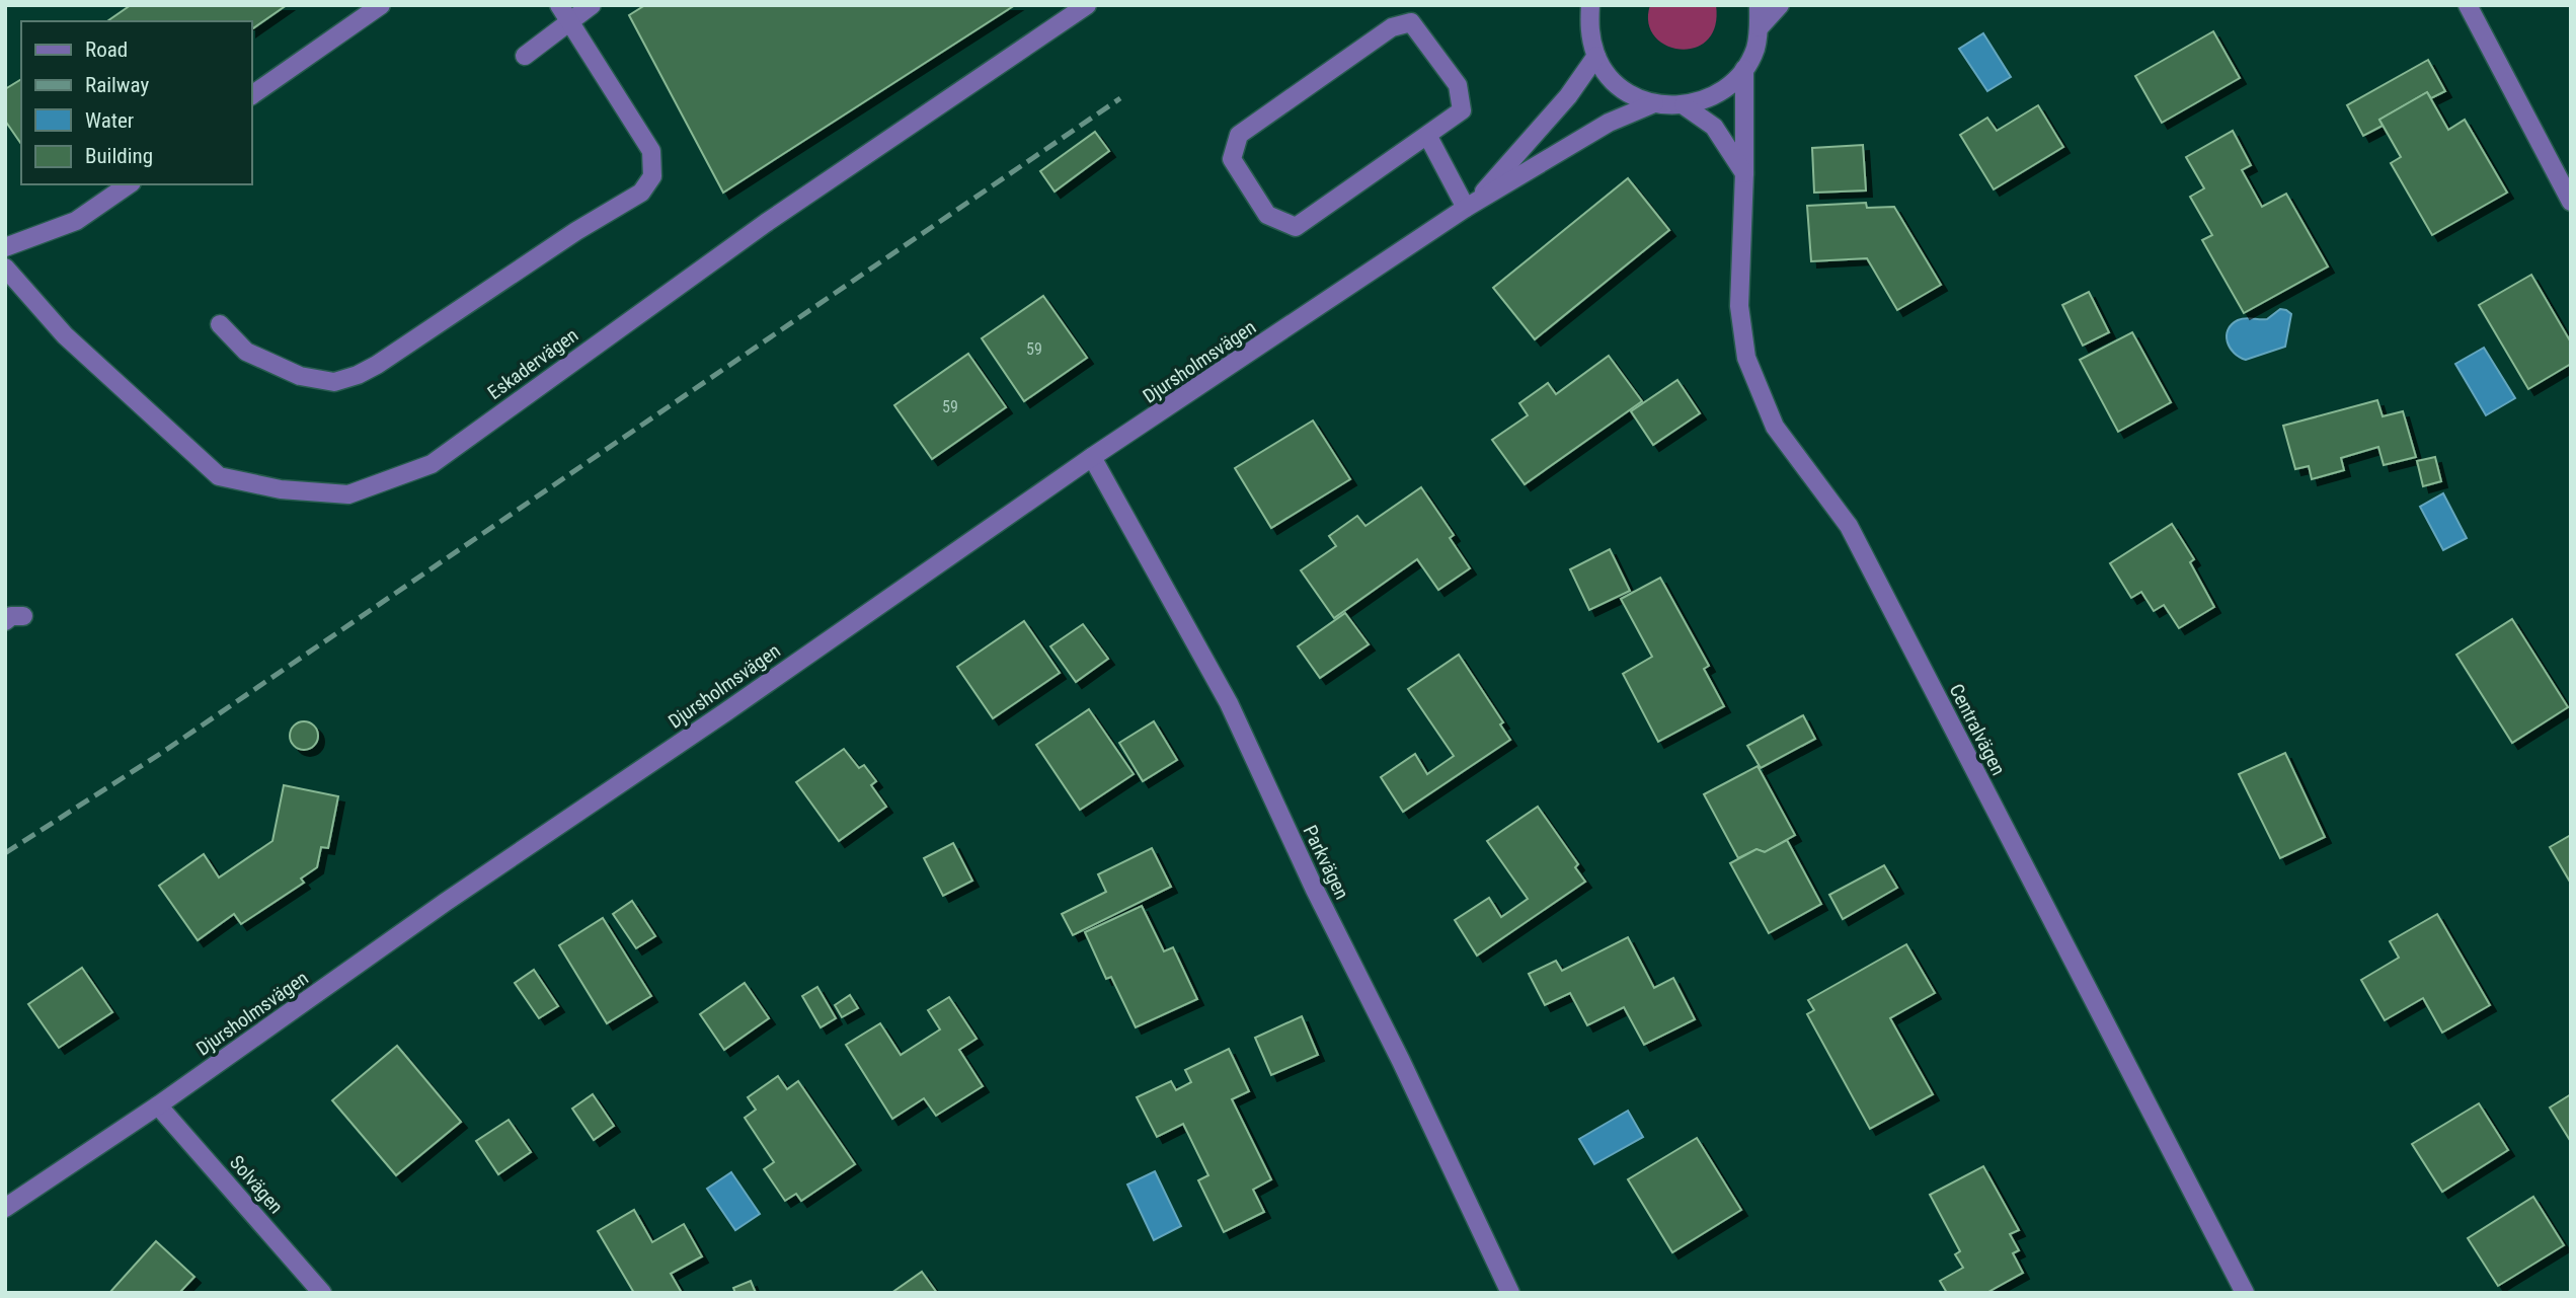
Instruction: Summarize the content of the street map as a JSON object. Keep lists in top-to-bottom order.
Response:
{
  "streets": {
    "street": [
      "Djursholmsvägen",
      "Eskadervägen",
      "Centralvägen",
      "Parkvägen",
      "Solvägen"
    ]
  },
  "crossings": [
    ["Djursholmsvägen", "Parkvägen"],
    ["Djursholmsvägen", "Solvägen"]
  ],
  "house_numbers": ["59", "59"],
  "legend": [
    "Road",
    "Railway",
    "Water",
    "Building"
  ]
}
